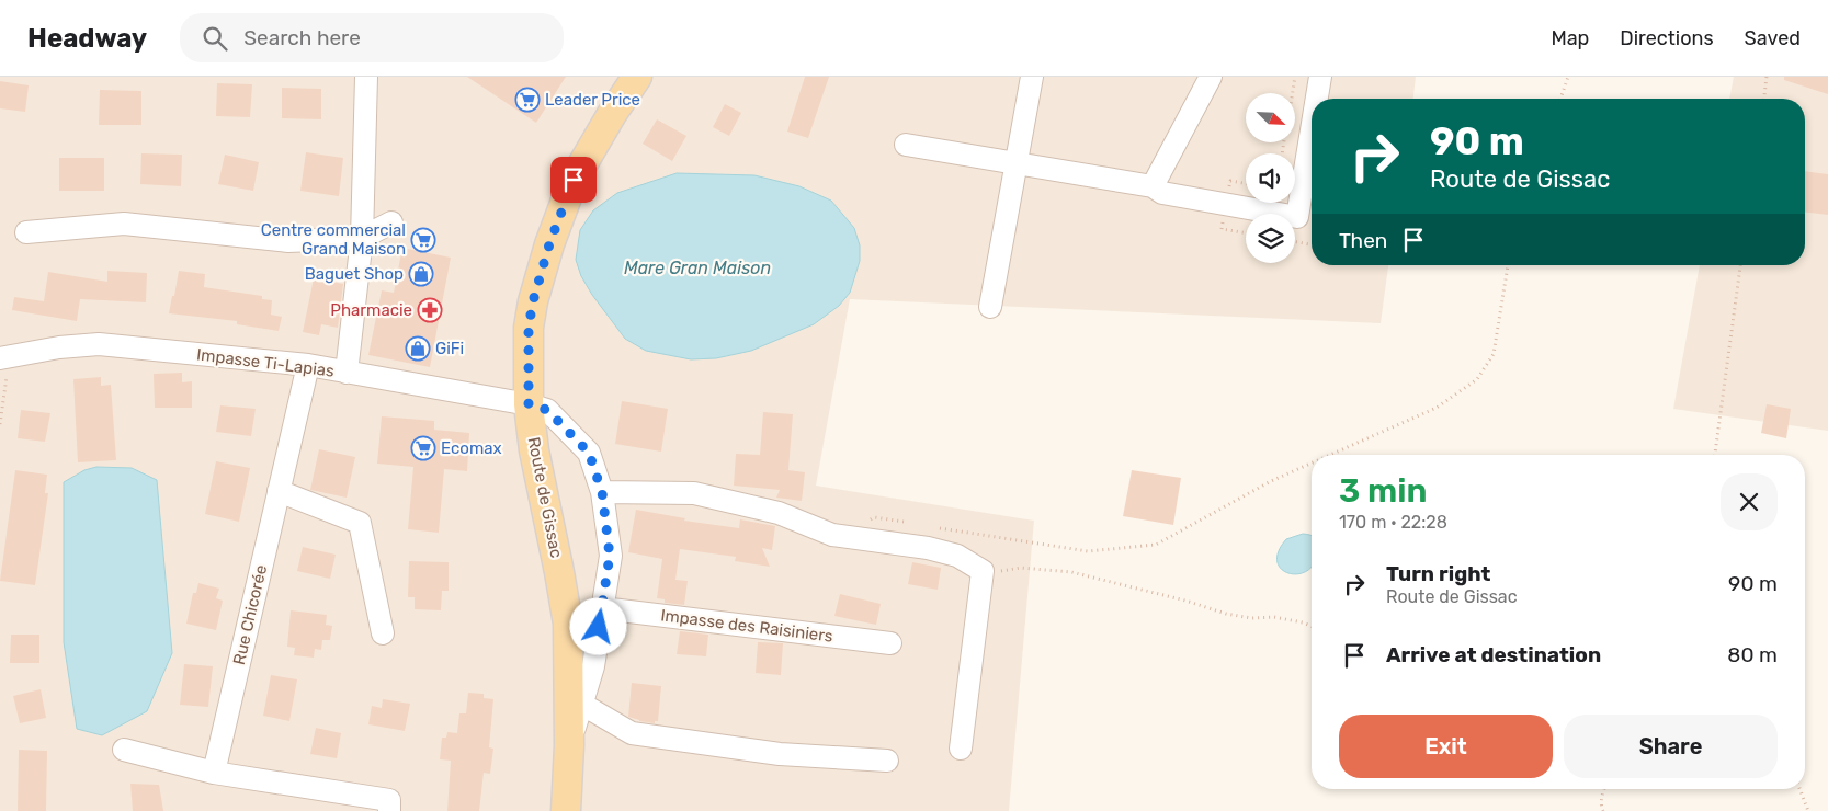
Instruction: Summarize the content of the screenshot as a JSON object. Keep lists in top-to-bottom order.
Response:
{
  "streets": {
    "main road": ["Route de Gissac"],
    "street": ["Impasse Ti-Lapias", "Rue Chicorée", "Impasse des Raisiniers"]
  },
  "crossings": [
    ["Impasse Ti-Lapias", "Route de Gissac"],
    ["Impasse Ti-Lapias", "Rue Chicorée"],
    ["Impasse Ti-Lapias", "Impasse des Raisiniers"]
  ],
  "water": ["Mare Gran Maison"],
  "places": {
    "supermarket": ["Leader Price", "Centre commercial Grand Maison", "Ecomax"],
    "shop": ["Baguet Shop", "GiFi"],
    "pharmacy": ["Pharmacie"]
  },
  "north": "bottom right",
  "page": {
    "header": "Headway",
    "search": "Search here",
    "nav": ["Map", "Directions", "Saved"],
    "turn": ["90 m", "Route de Gissac"],
    "then": "Then",
    "heading": ["3 min", "170 m · 22:28"],
    "list": [
      {
        "name": "Turn right",
        "note": "Route de Gissac",
        "value": "90 m"
      },
      {
        "name": "Arrive at destination",
        "value": "80 m"
      }
    ],
    "buttons": ["Exit", "Share"]
  }
}
